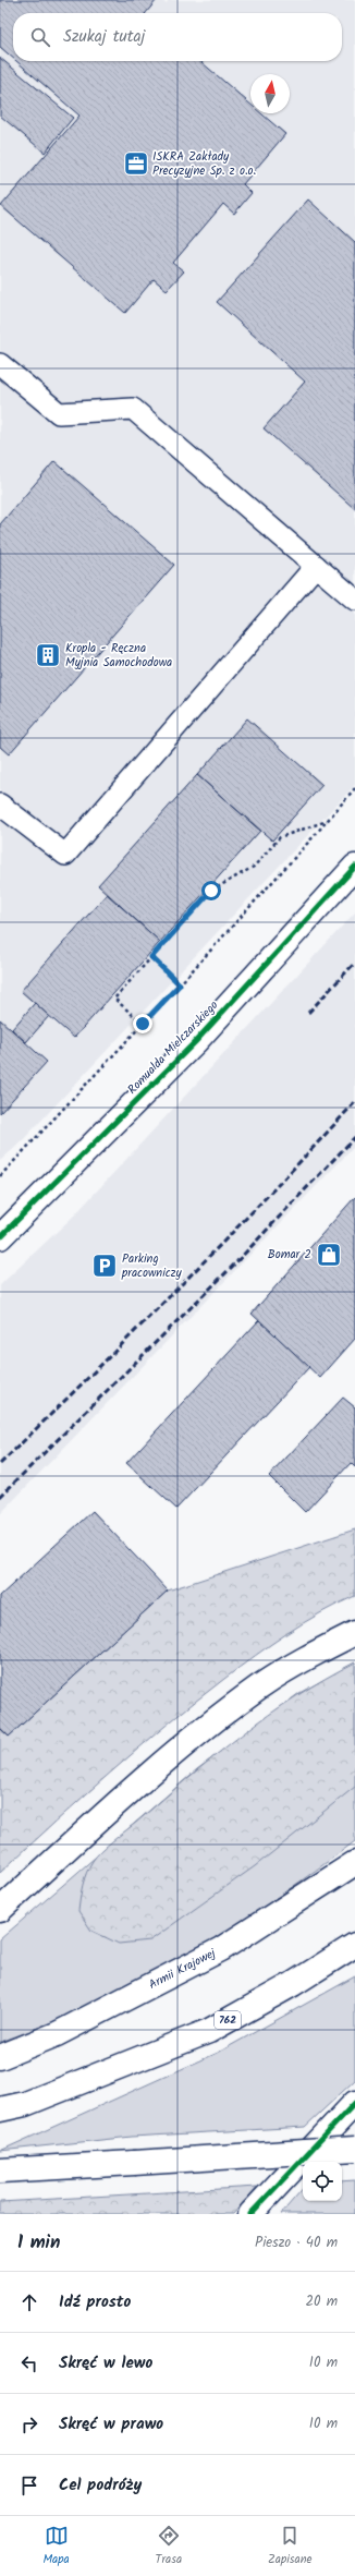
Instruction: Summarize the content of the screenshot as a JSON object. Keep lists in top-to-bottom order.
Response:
{
  "streets": {
    "main road": ["Romualda Mielczarskiego", "Armii Krajowej", "762"]
  },
  "places": {
    "office": ["ISKRA Zakłady Precyzyjne Sp. z o.o."],
    "building": ["Kropla - Ręczna Myjnia Samochodowa"],
    "shop": ["Bomar 2"],
    "parking": ["Parking pracowniczy"]
  },
  "north": "top",
  "page": {
    "search": "Szukaj tutaj",
    "heading": ["1 min", "Pieszo · 40 m"],
    "list": [
      ["Idź prosto", "20 m"],
      ["Skręć w lewo", "10 m"],
      ["Skręć w prawo", "10 m"],
      "Cel podróży"
    ],
    "nav": ["Mapa", "Trasa", "Zapisane"]
  }
}
